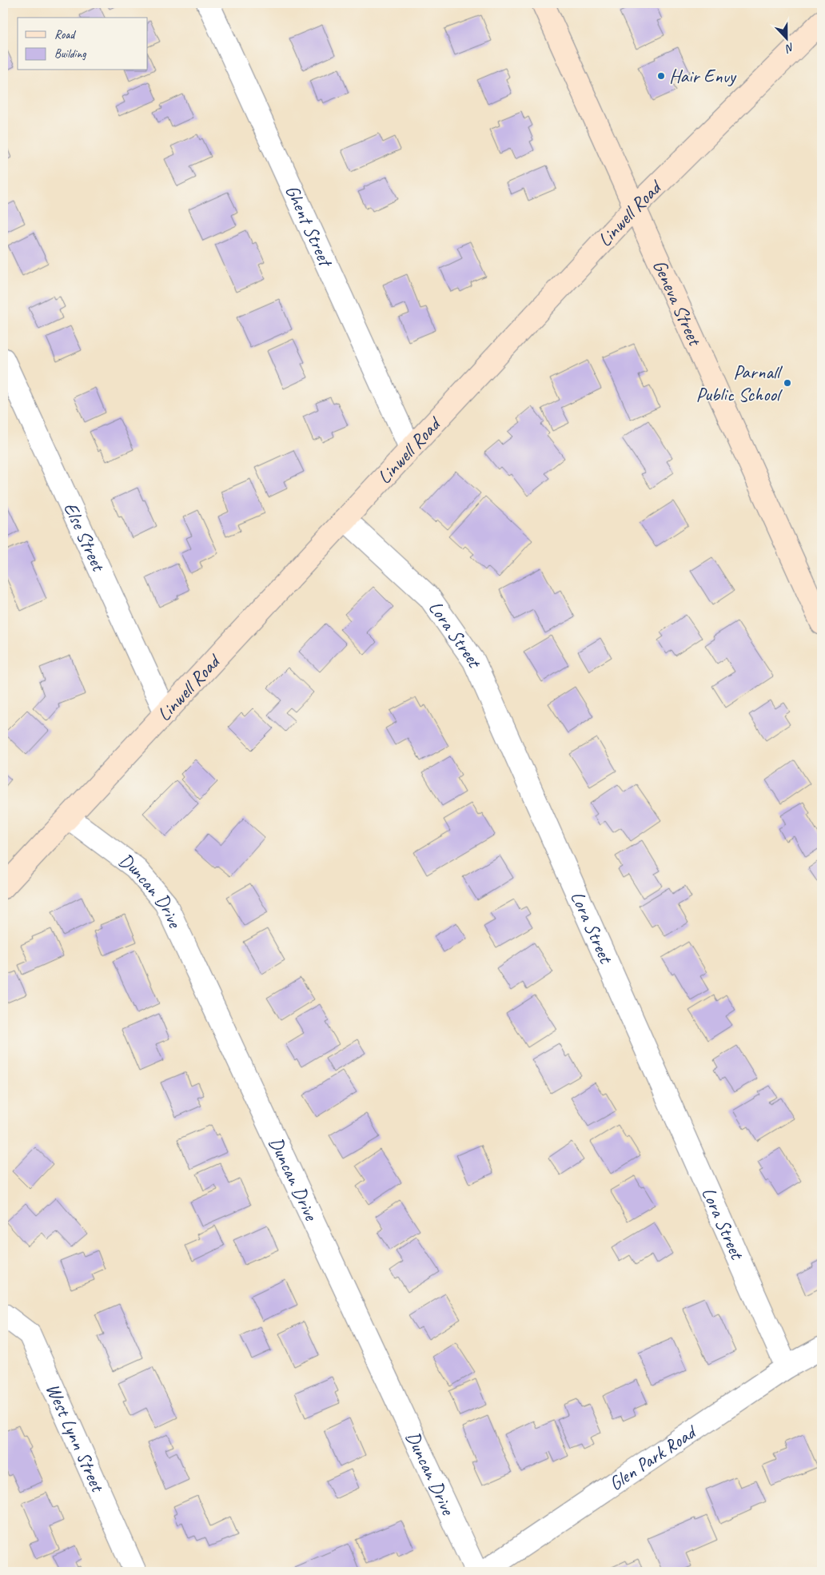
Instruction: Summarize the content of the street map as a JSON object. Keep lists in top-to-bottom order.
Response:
{
  "streets": {
    "main road": ["Linwell Road", "Geneva Street"],
    "street": [
      "Ghent Street",
      "Else Street",
      "Lora Street",
      "Duncan Drive",
      "West Lynn Street",
      "Glen Park Road"
    ]
  },
  "crossings": [
    ["Linwell Road", "Ghent Street"],
    ["Linwell Road", "Geneva Street"],
    ["Linwell Road", "Else Street"],
    ["Linwell Road", "Lora Street"],
    ["Linwell Road", "Duncan Drive"],
    ["Lora Street", "Glen Park Road"]
  ],
  "places": ["Hair Envy", "Parnall Public School"],
  "legend": ["Road", "Building"],
  "north": "bottom"
}
